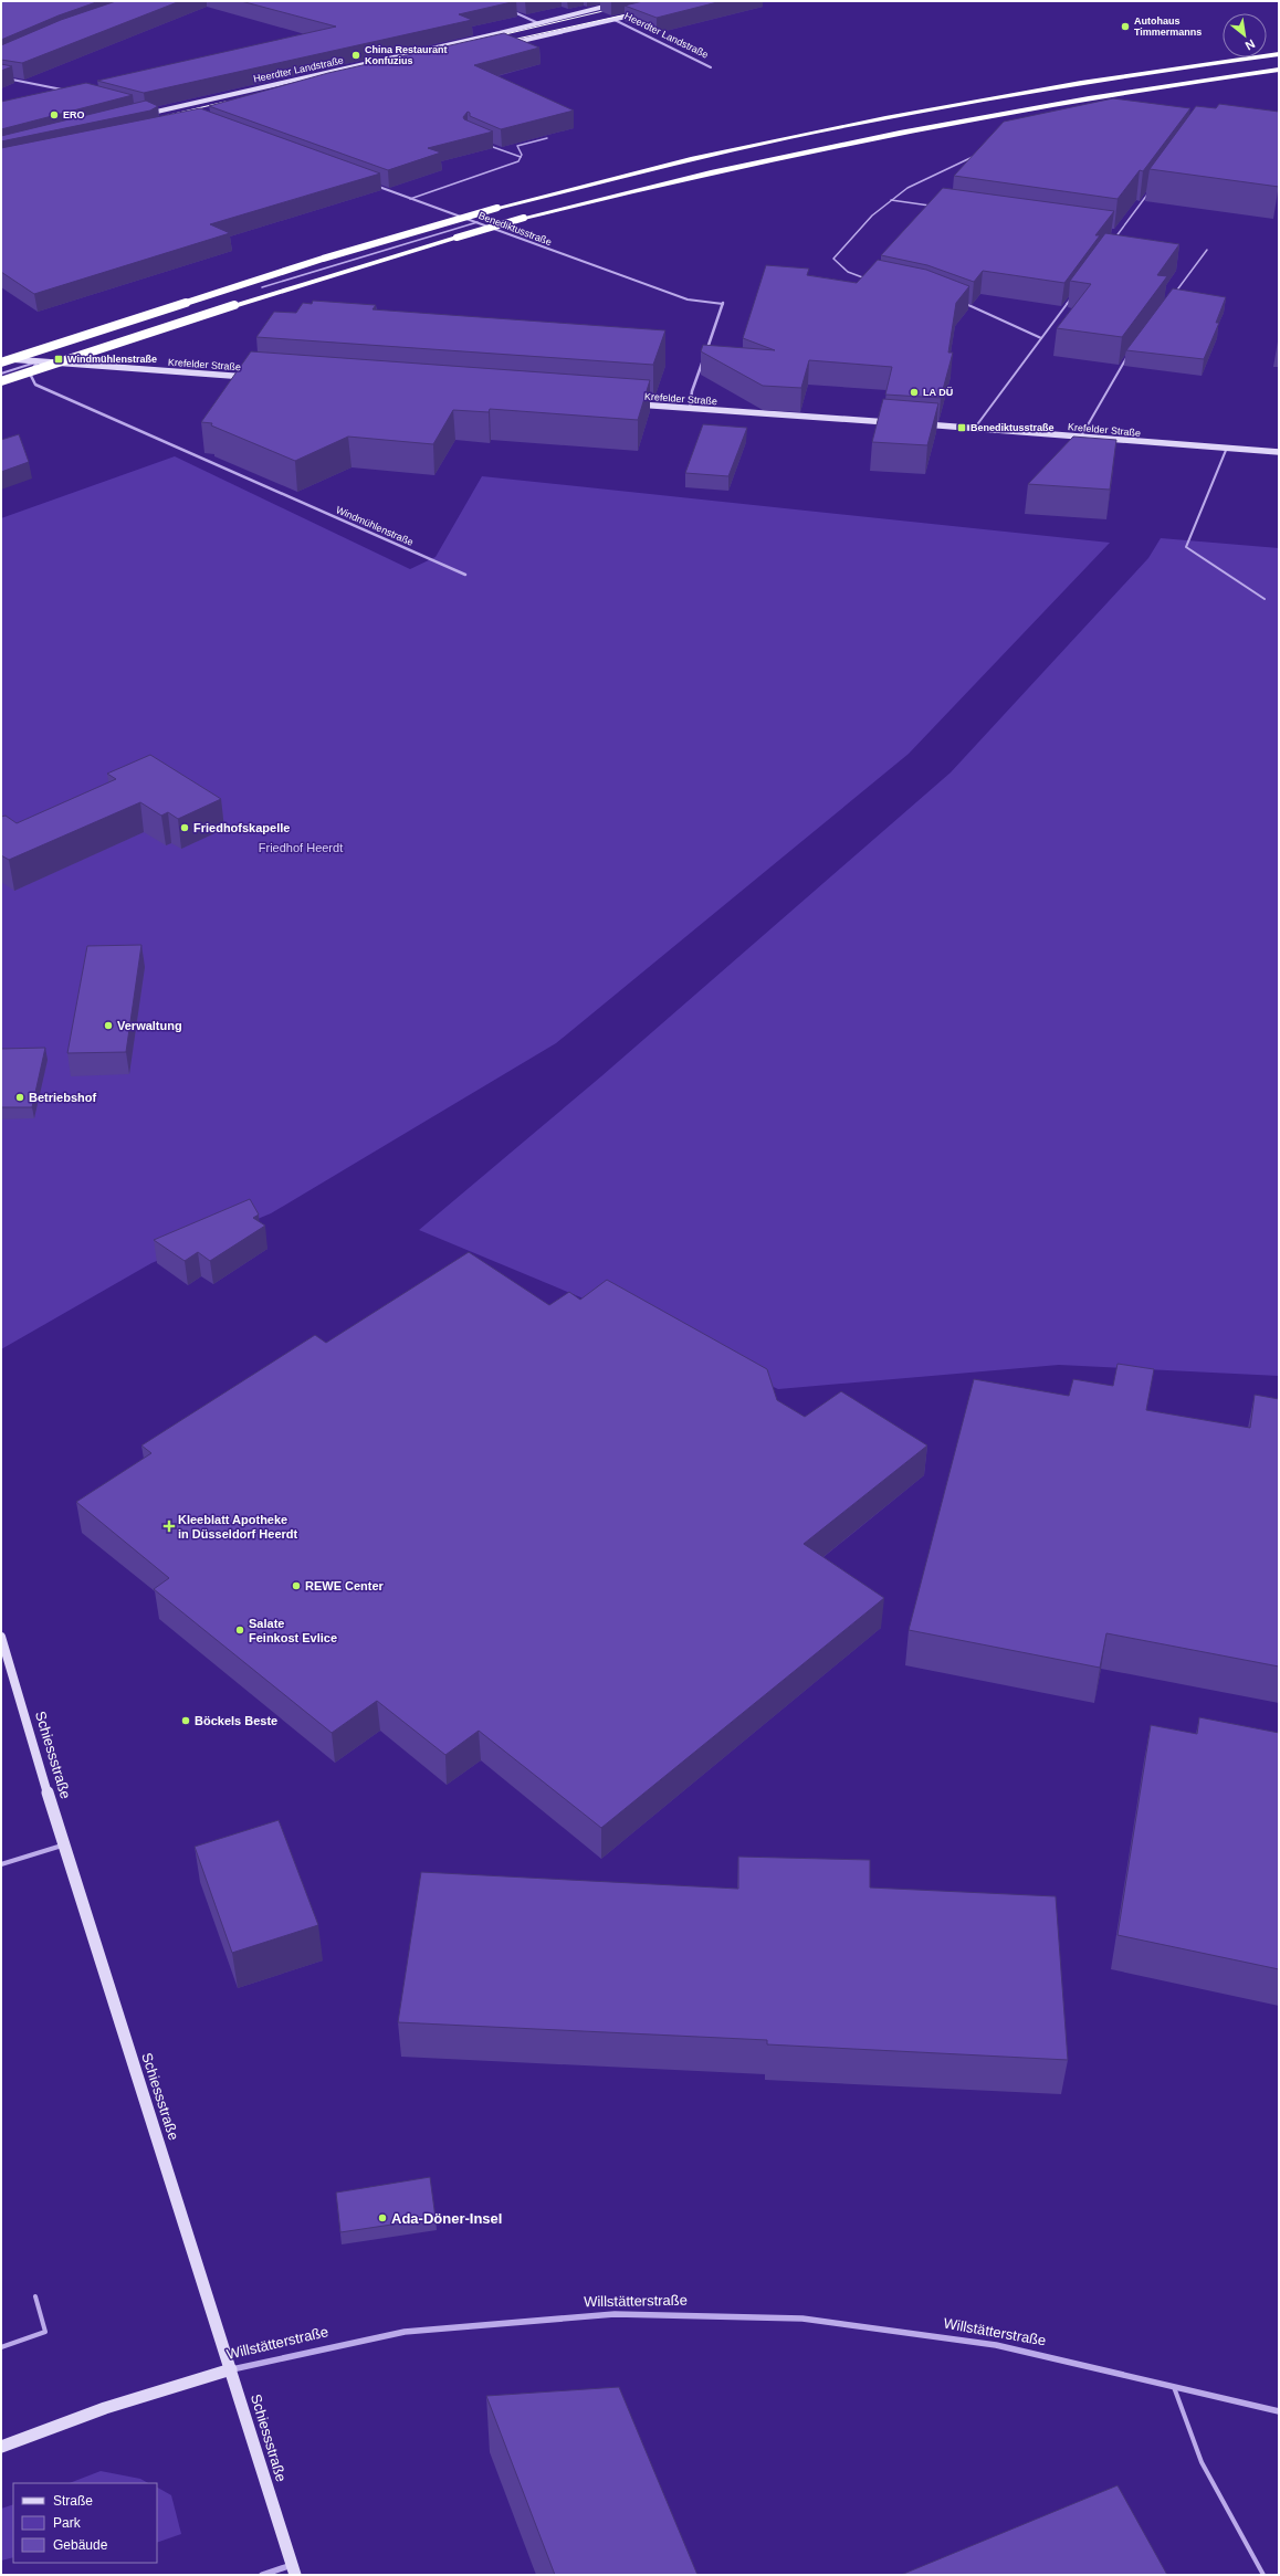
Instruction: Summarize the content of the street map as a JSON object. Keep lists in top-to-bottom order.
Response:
{
  "streets": {
    "main road": [
      "Heerdter Landstraße",
      "Krefelder Straße",
      "Schiessstraße",
      "Willstätterstraße"
    ],
    "street": ["Benediktusstraße", "Windmühlenstraße"]
  },
  "crossings": [
    ["Benediktusstraße", "Krefelder Straße"],
    ["Krefelder Straße", "Windmühlenstraße"],
    ["Schiessstraße", "Willstätterstraße"]
  ],
  "parks": ["Friedhof Heerdt"],
  "places": {
    "other": [
      "Autohaus Timmermanns",
      "China Restaurant Konfuzius",
      "ERO",
      "LA DÜ",
      "Friedhofskapelle",
      "Verwaltung",
      "Betriebshof",
      "REWE Center",
      "Salate Feinkost Evlice",
      "Böckels Beste",
      "Ada-Döner-Insel"
    ],
    "transit": ["Windmühlenstraße", "Benediktusstraße"],
    "health": ["Kleeblatt Apotheke in Düsseldorf Heerdt"]
  },
  "legend": ["Straße", "Park", "Gebäude"],
  "north": "bottom right"
}
